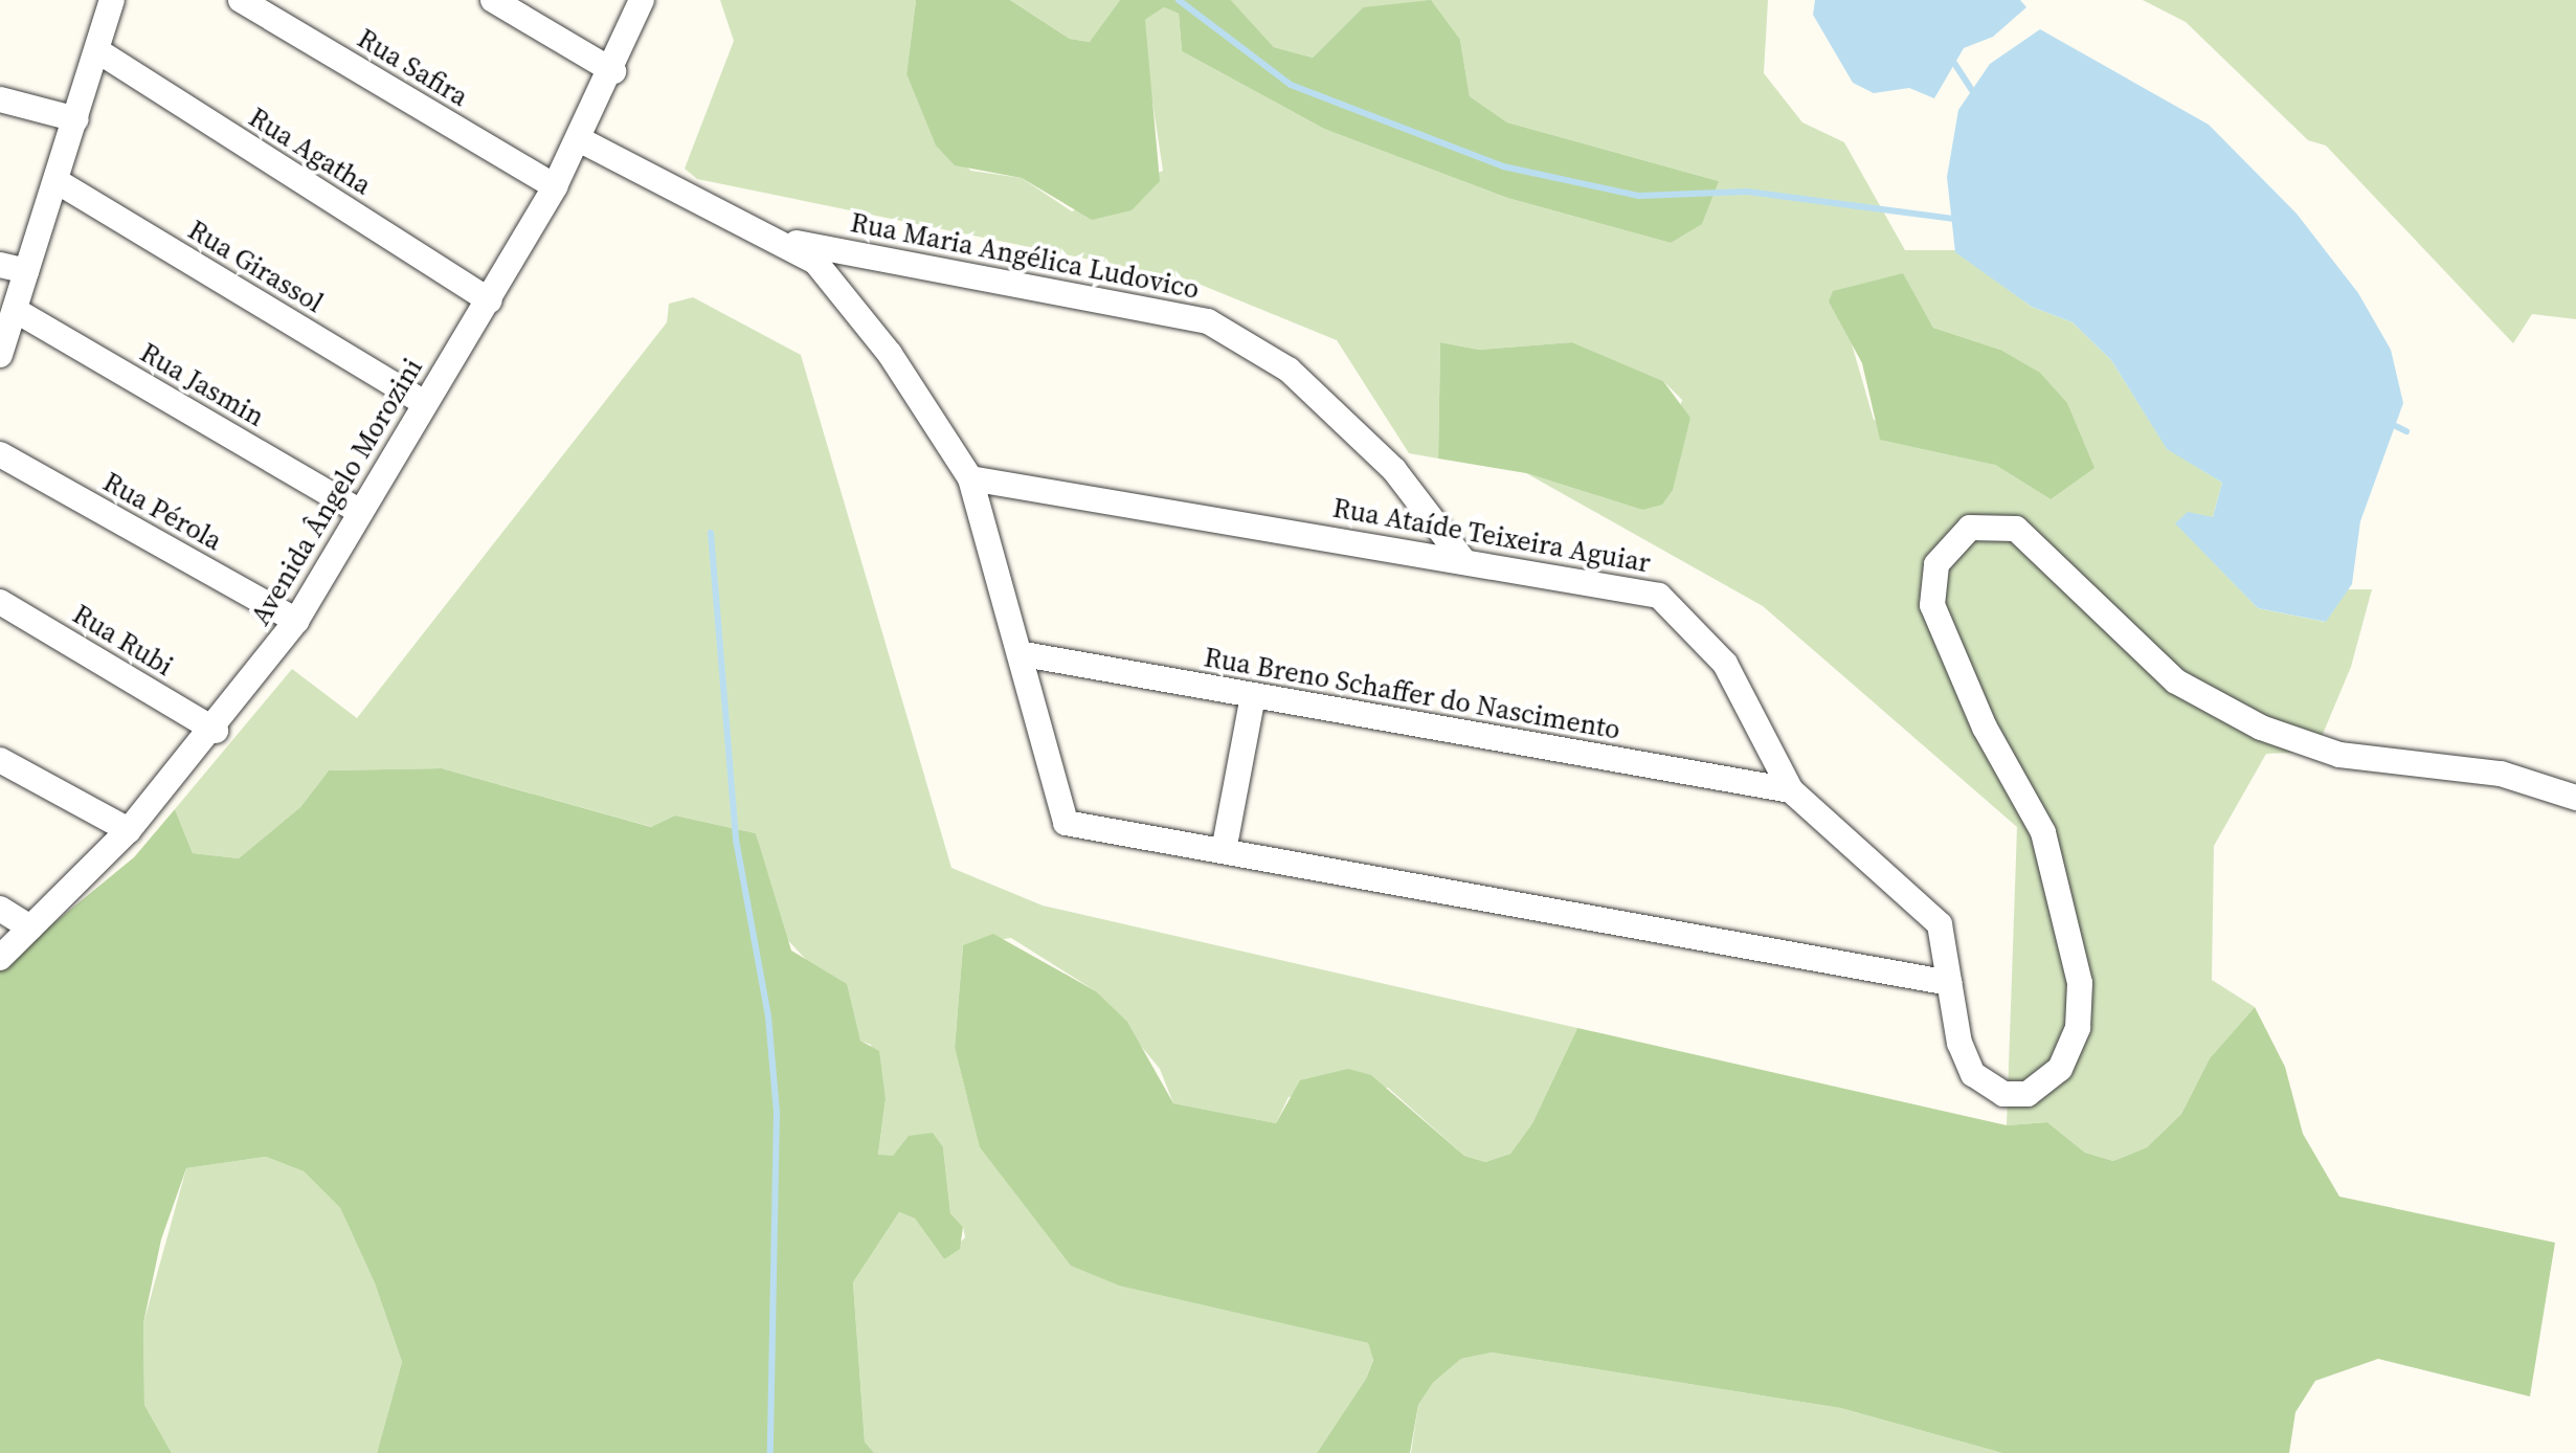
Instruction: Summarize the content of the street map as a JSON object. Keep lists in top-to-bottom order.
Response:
{
  "streets": {
    "street": [
      "Rua Safira",
      "Rua Agatha",
      "Rua Maria Angélica Ludovico",
      "Rua Girassol",
      "Rua Jasmin",
      "Avenida Ângelo Morozini",
      "Rua Pérola",
      "Rua Ataíde Teixeira Aguiar",
      "Rua Rubi",
      "Rua Breno Schaffer do Nascimento"
    ]
  },
  "crossings": [
    ["Rua Safira", "Avenida Ângelo Morozini"],
    ["Rua Agatha", "Avenida Ângelo Morozini"],
    ["Rua Maria Angélica Ludovico", "Rua Ataíde Teixeira Aguiar"],
    ["Rua Girassol", "Avenida Ângelo Morozini"],
    ["Rua Jasmin", "Avenida Ângelo Morozini"],
    ["Avenida Ângelo Morozini", "Rua Pérola"],
    ["Avenida Ângelo Morozini", "Rua Rubi"],
    ["Rua Ataíde Teixeira Aguiar", "Rua Breno Schaffer do Nascimento"]
  ]
}
